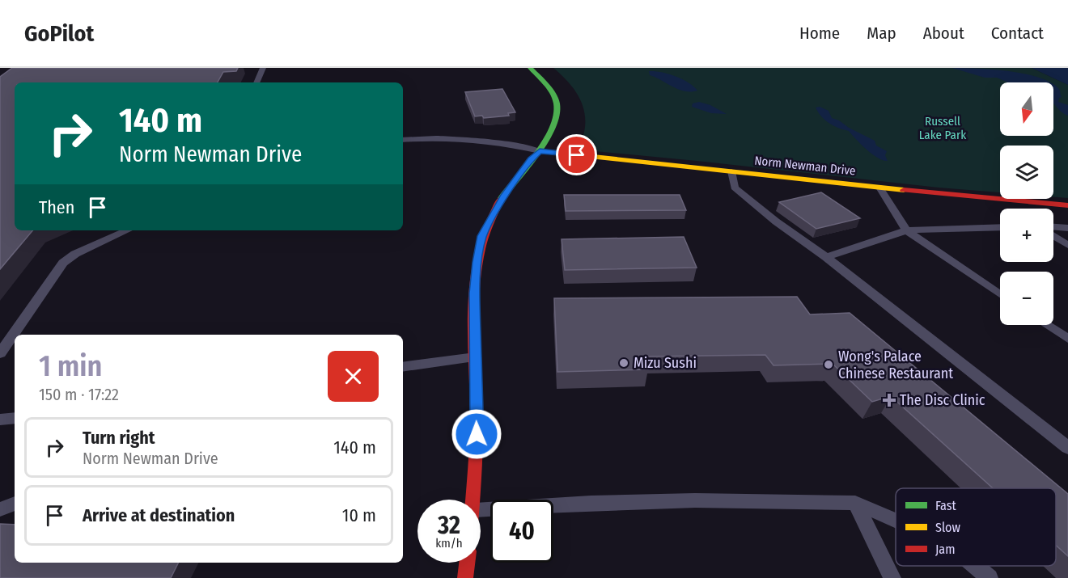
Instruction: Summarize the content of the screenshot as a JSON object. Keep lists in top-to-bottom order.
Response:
{
  "streets": {
    "street": ["Norm Newman Drive"]
  },
  "parks": ["Russell Lake Park"],
  "places": {
    "other": ["Mizu Sushi", "Wong's Palace Chinese Restaurant"],
    "health": ["The Disc Clinic"]
  },
  "legend": ["Fast", "Slow", "Jam"],
  "north": "bottom",
  "page": {
    "header": "GoPilot",
    "nav": [
      "Home",
      "Map",
      "About",
      "Contact"
    ],
    "map_buttons": ["+", "−"],
    "turn": ["140 m", "Norm Newman Drive"],
    "then": "Then",
    "heading": ["1 min", "150 m · 17:22"],
    "list": [
      {
        "name": "Turn right",
        "note": "Norm Newman Drive",
        "value": "140 m"
      },
      {
        "name": "Arrive at destination",
        "value": "10 m"
      }
    ],
    "speed": "32 km/h",
    "limit": "40"
  }
}
